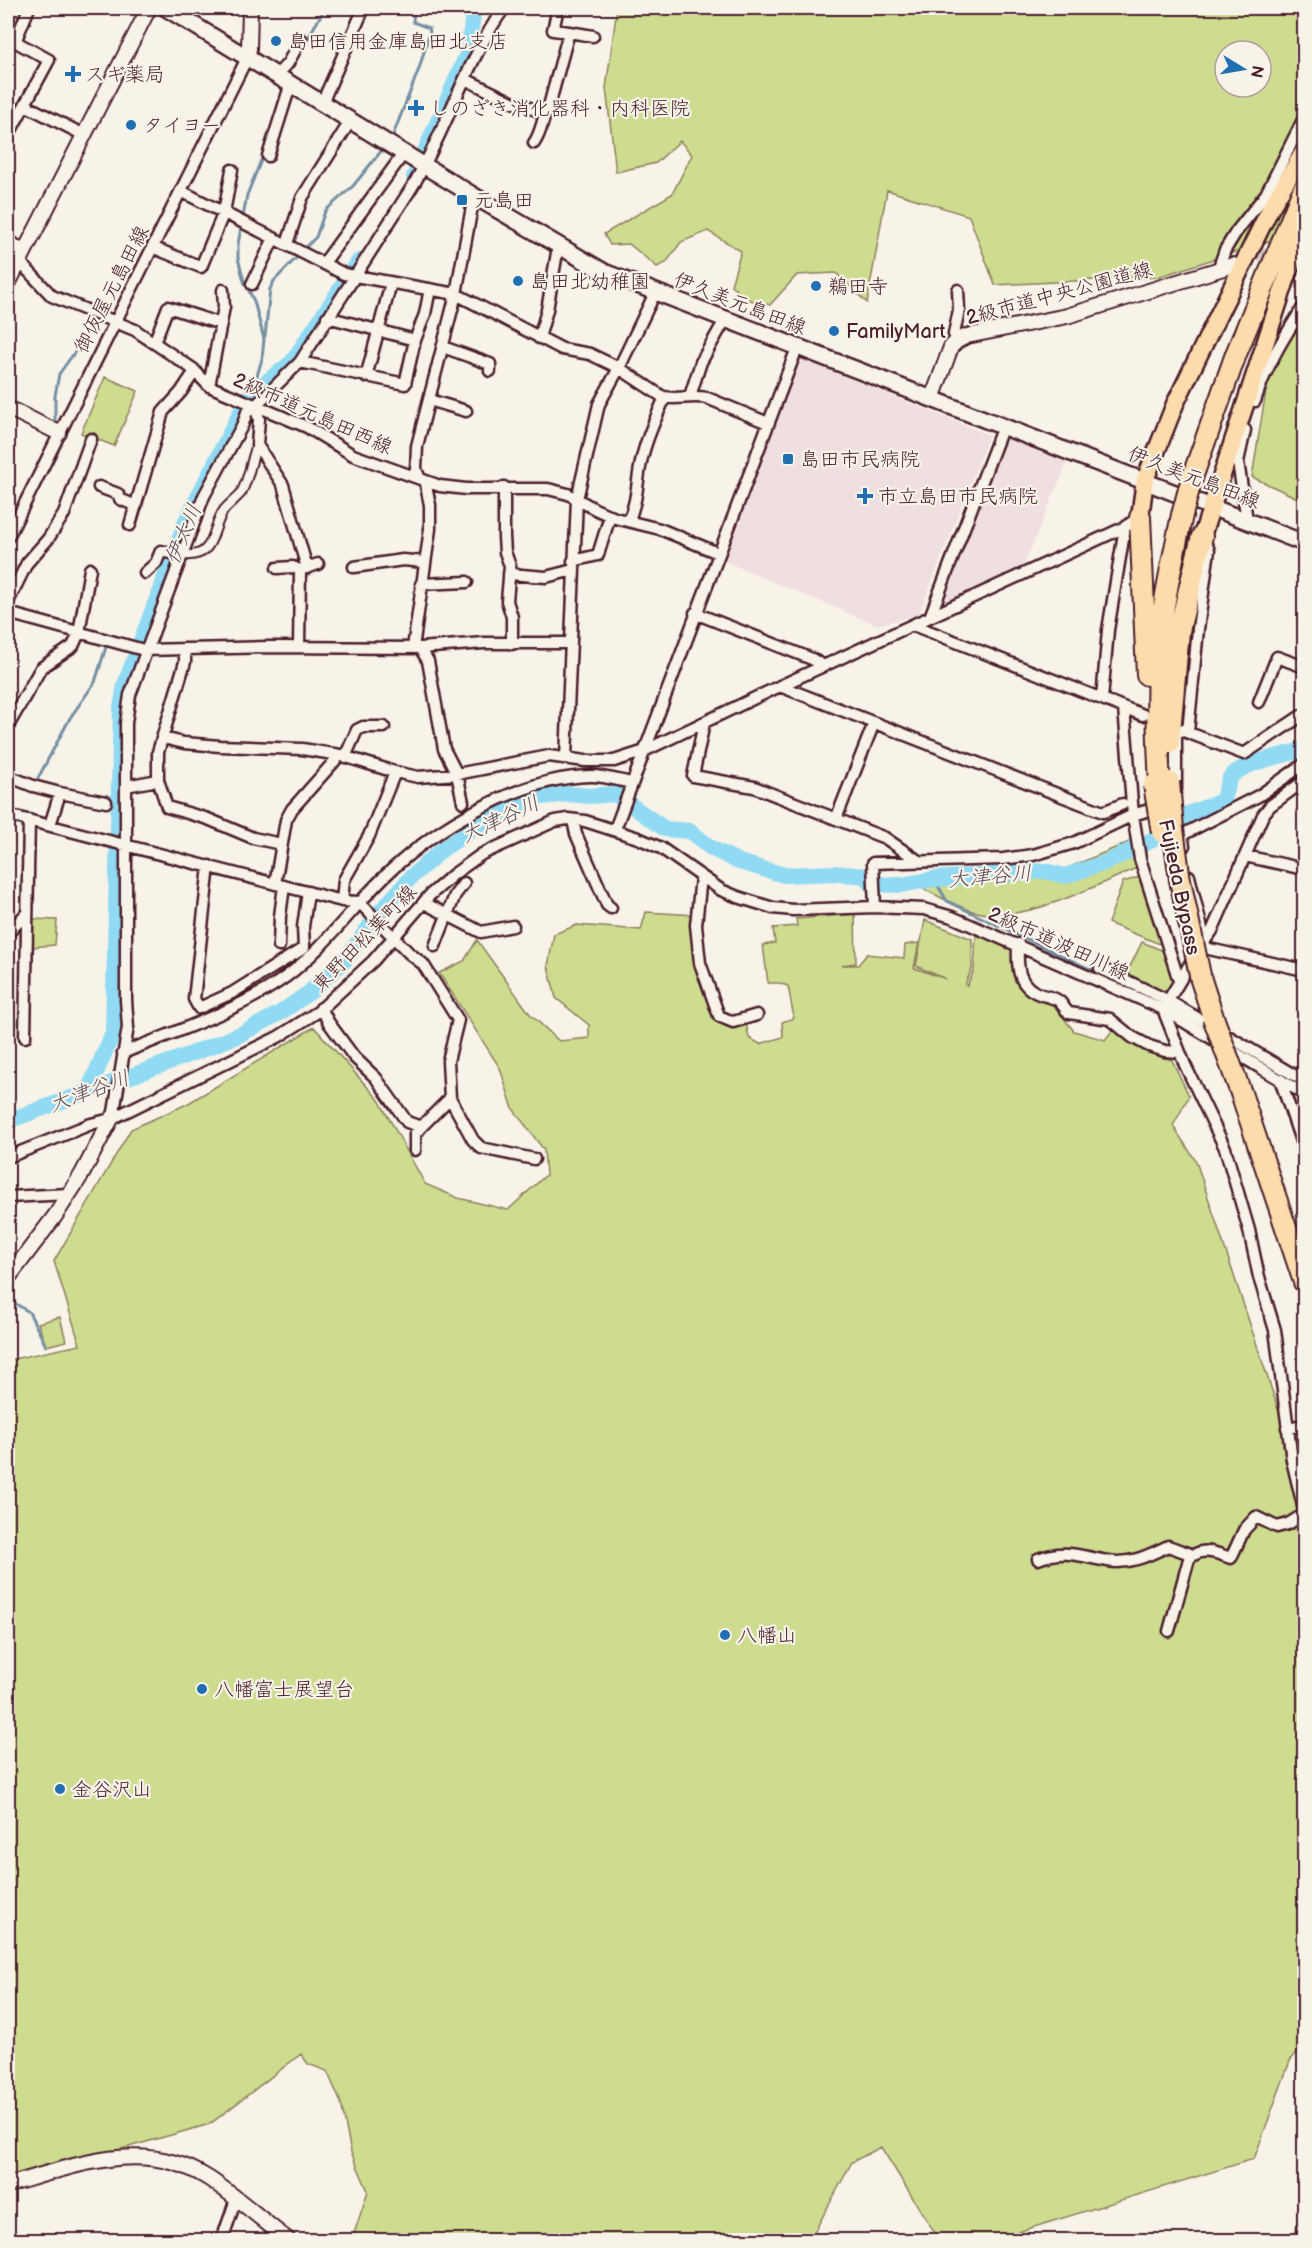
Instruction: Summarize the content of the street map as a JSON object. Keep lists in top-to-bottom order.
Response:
{
  "streets": {
    "highway": ["Fujieda Bypass"],
    "main road": ["伊久美元島田線"],
    "street": [
      "御仮屋元島田線",
      "2級市道中央公園道線",
      "2級市道元島田西線",
      "東野田松葉町線",
      "2級市道波田川線"
    ]
  },
  "crossings": [
    ["御仮屋元島田線", "伊久美元島田線"],
    ["御仮屋元島田線", "2級市道元島田西線"],
    ["2級市道中央公園道線", "伊久美元島田線"],
    ["東野田松葉町線", "2級市道波田川線"]
  ],
  "water": ["伊太川", "大津谷川"],
  "places": {
    "other": [
      "島田信用金庫島田北支店",
      "タイヨー",
      "島田北幼稚園",
      "鵜田寺",
      "FamilyMart",
      "八幡山",
      "八幡富士展望台",
      "金谷沢山"
    ],
    "health": ["スギ薬局", "しのざき消化器科・内科医院", "市立島田市民病院"],
    "transit": ["元島田", "島田市民病院"]
  },
  "north": "right"
}
